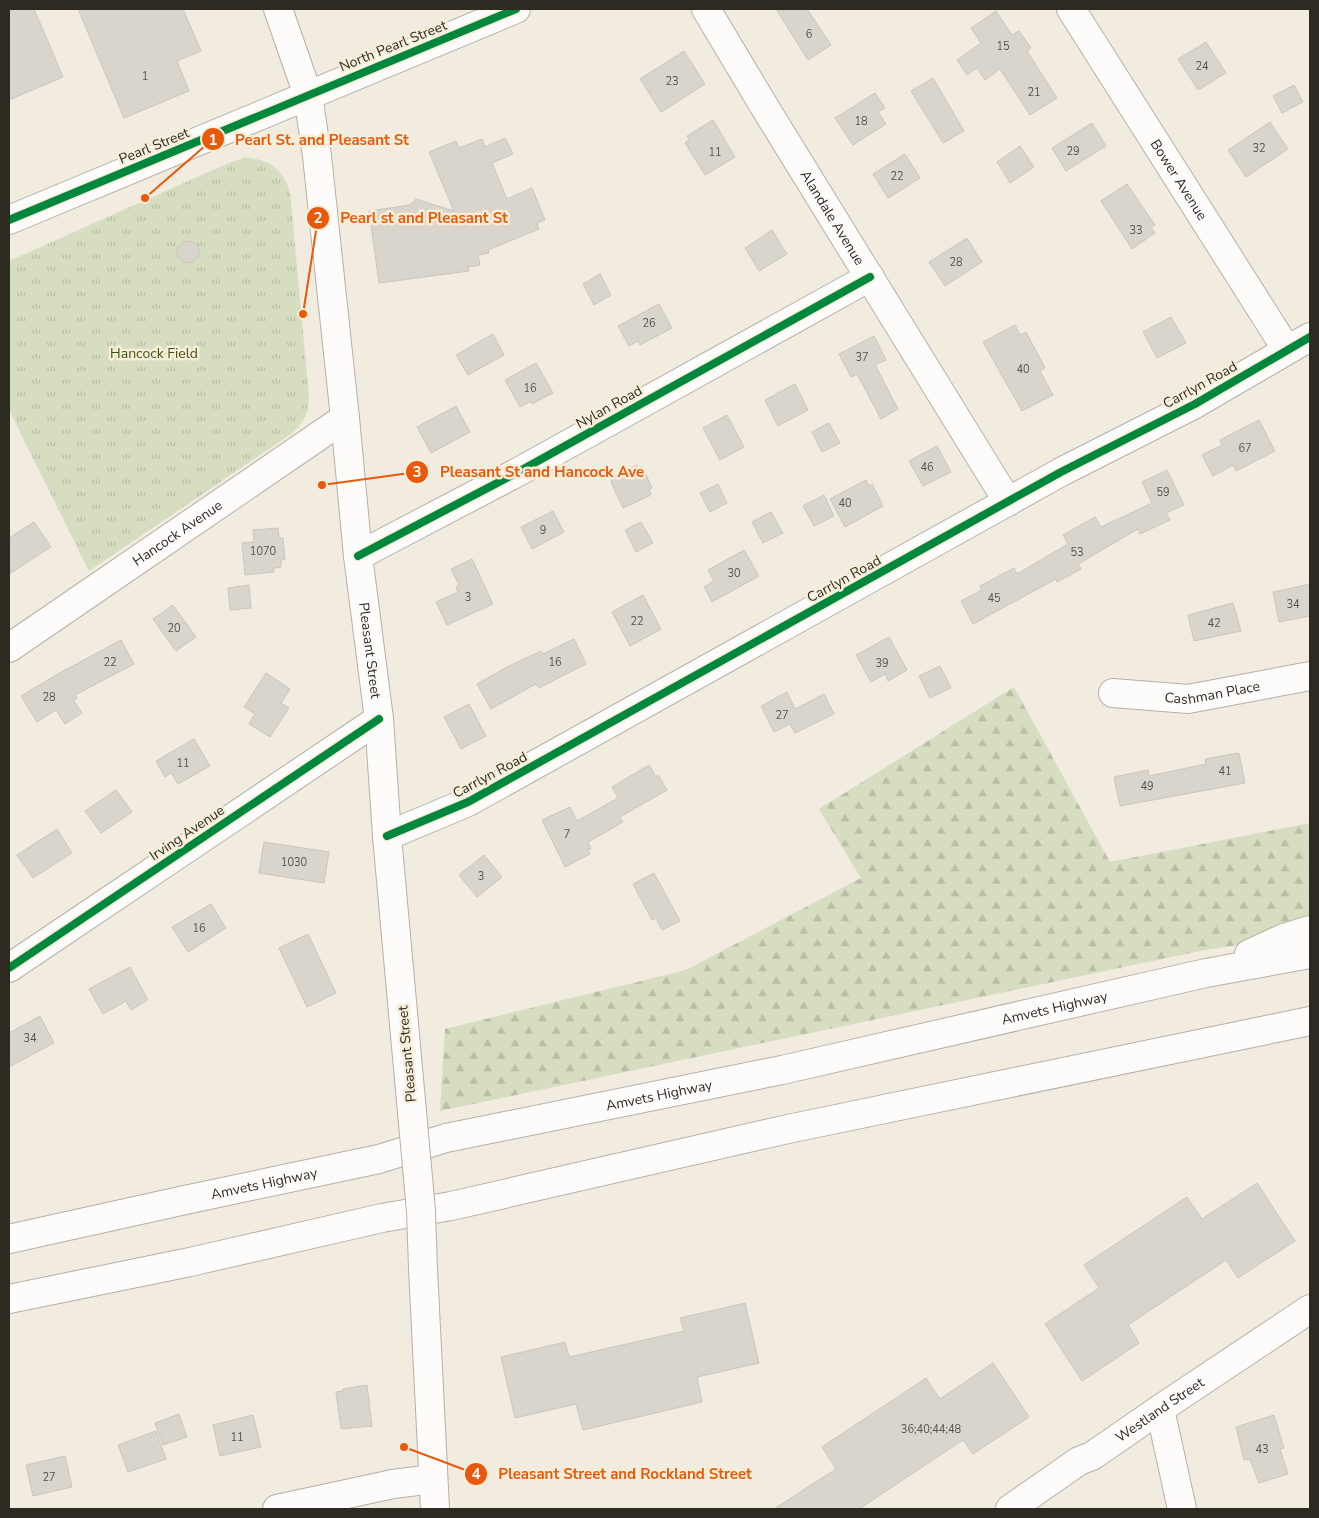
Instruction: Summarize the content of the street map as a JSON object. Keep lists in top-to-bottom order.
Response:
{
  "streets": {
    "main road": [
      "North Pearl Street",
      "Pearl Street",
      "Bower Avenue",
      "Alandale Avenue",
      "Carrlyn Road",
      "Nylan Road",
      "Hancock Avenue",
      "Pleasant Street",
      "Cashman Place",
      "Irving Avenue",
      "Amvets Highway",
      "Westland Street"
    ]
  },
  "crossings": [
    ["North Pearl Street", "Pearl Street"],
    ["North Pearl Street", "Pleasant Street"],
    ["Pearl Street", "Pleasant Street"],
    ["Bower Avenue", "Carrlyn Road"],
    ["Alandale Avenue", "Carrlyn Road"],
    ["Alandale Avenue", "Nylan Road"],
    ["Carrlyn Road", "Pleasant Street"],
    ["Nylan Road", "Pleasant Street"],
    ["Hancock Avenue", "Pleasant Street"],
    ["Pleasant Street", "Irving Avenue"]
  ],
  "parks": ["Hancock Field"],
  "places": [
    "Pearl St. and Pleasant St",
    "Pearl st and Pleasant St",
    "Pleasant St and Hancock Ave",
    "Pleasant Street and Rockland Street"
  ],
  "house_numbers": [
    "6",
    "15",
    "24",
    "1",
    "23",
    "21",
    "18",
    "32",
    "29",
    "11",
    "22",
    "33",
    "28",
    "26",
    "37",
    "40",
    "16",
    "67",
    "46",
    "59",
    "40",
    "9",
    "1070",
    "53",
    "30",
    "3",
    "45",
    "34",
    "22",
    "42",
    "20",
    "22",
    "16",
    "39",
    "28",
    "27",
    "11",
    "41",
    "49",
    "7",
    "1030",
    "3",
    "16",
    "34",
    "36;40;44;48",
    "11",
    "43",
    "27"
  ]
}
